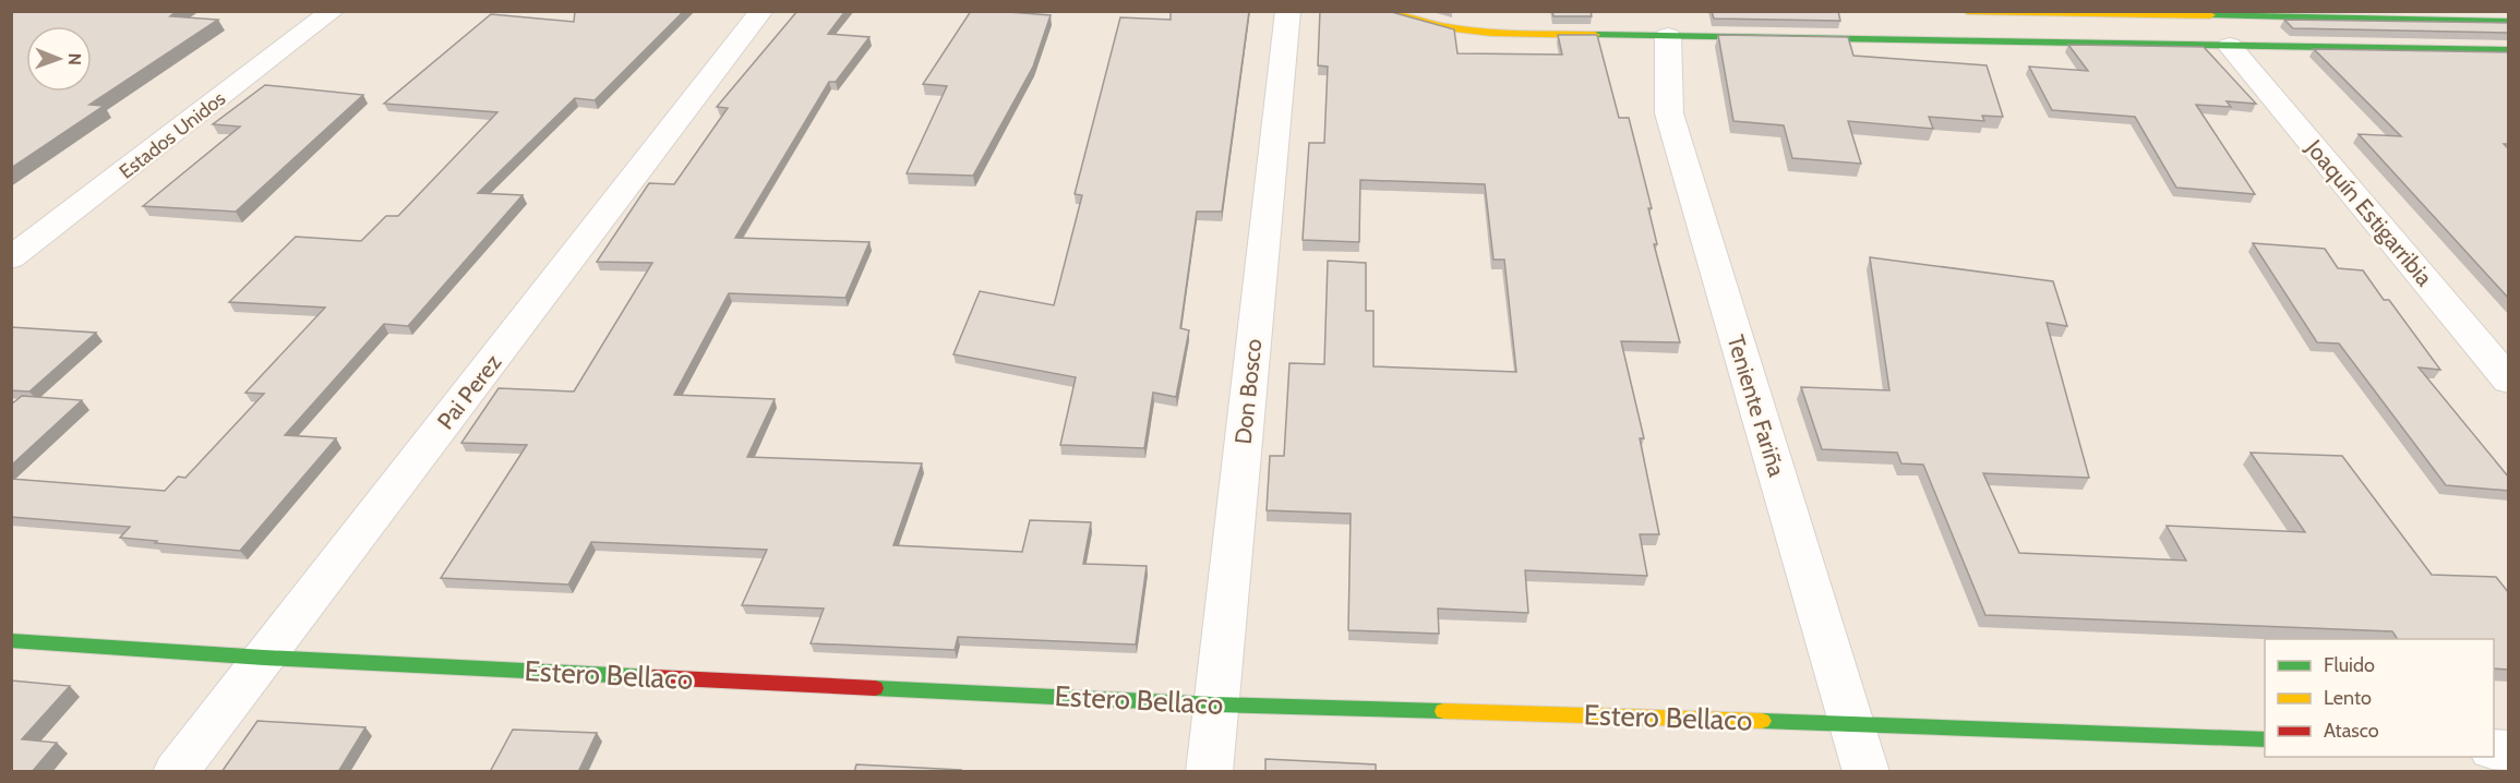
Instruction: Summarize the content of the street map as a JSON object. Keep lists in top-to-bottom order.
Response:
{
  "streets": {
    "main road": ["Estero Bellaco"],
    "street": [
      "Estados Unidos",
      "Joaquín Estigarribia",
      "Pai Perez",
      "Don Bosco",
      "Teniente Fariña"
    ]
  },
  "crossings": [
    ["Pai Perez", "Estero Bellaco"],
    ["Don Bosco", "Estero Bellaco"],
    ["Teniente Fariña", "Estero Bellaco"]
  ],
  "legend": ["Fluido", "Lento", "Atasco"],
  "north": "right"
}
